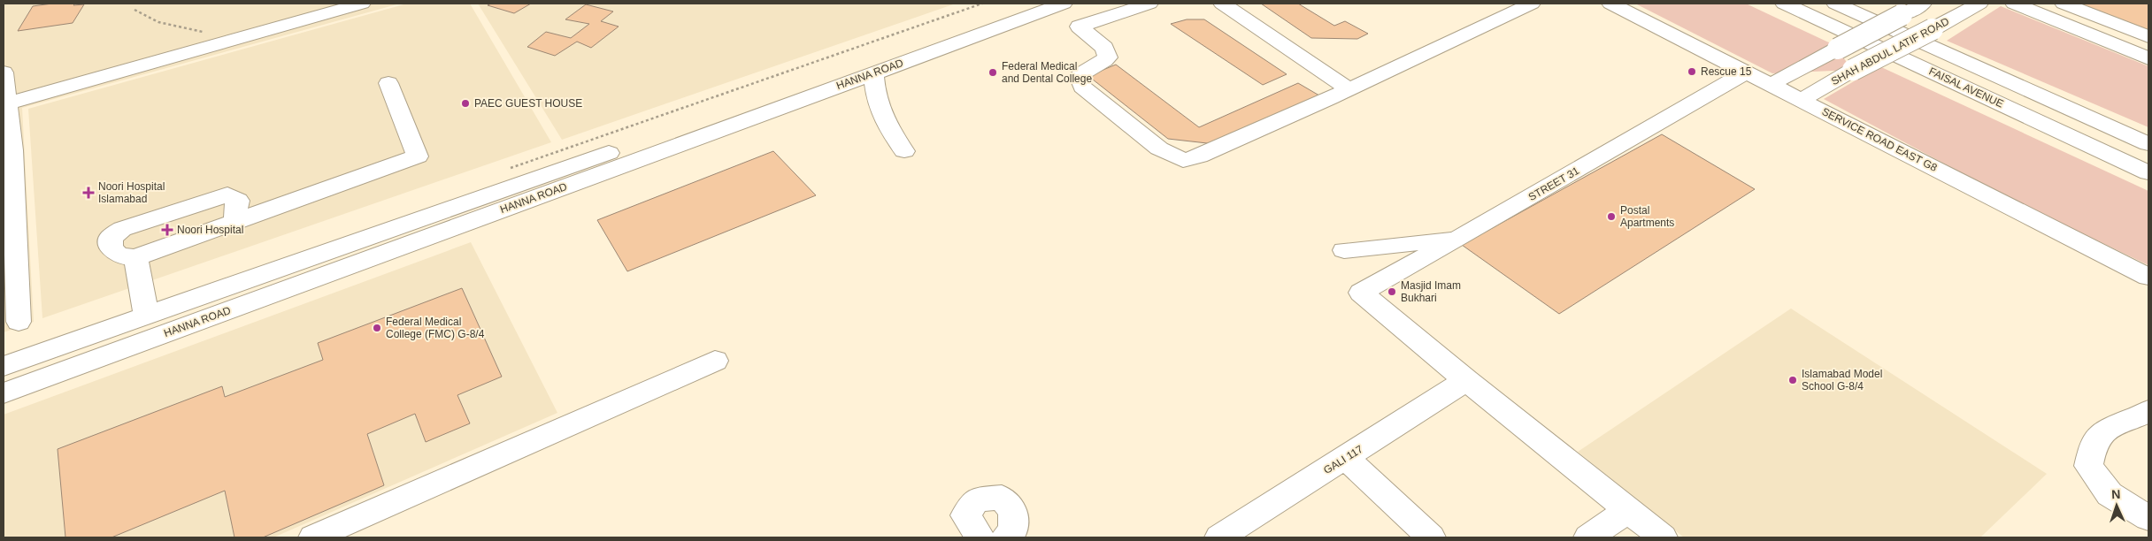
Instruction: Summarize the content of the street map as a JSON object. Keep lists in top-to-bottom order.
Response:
{
  "streets": {
    "street": [
      "SHAH ABDUL LATIF ROAD",
      "HANNA ROAD",
      "FAISAL AVENUE",
      "SERVICE ROAD EAST G8",
      "STREET 31",
      "GALI 117"
    ]
  },
  "crossings": [
    ["SHAH ABDUL LATIF ROAD", "SERVICE ROAD EAST G8"],
    ["SERVICE ROAD EAST G8", "STREET 31"],
    ["STREET 31", "GALI 117"]
  ],
  "places": {
    "other": [
      "Rescue 15",
      "Federal Medical and Dental College",
      "PAEC GUEST HOUSE",
      "Postal Apartments",
      "Masjid Imam Bukhari",
      "Federal Medical College (FMC) G-8/4",
      "Islamabad Model School G-8/4"
    ],
    "health": ["Noori Hospital Islamabad", "Noori Hospital"]
  },
  "north": "top"
}
